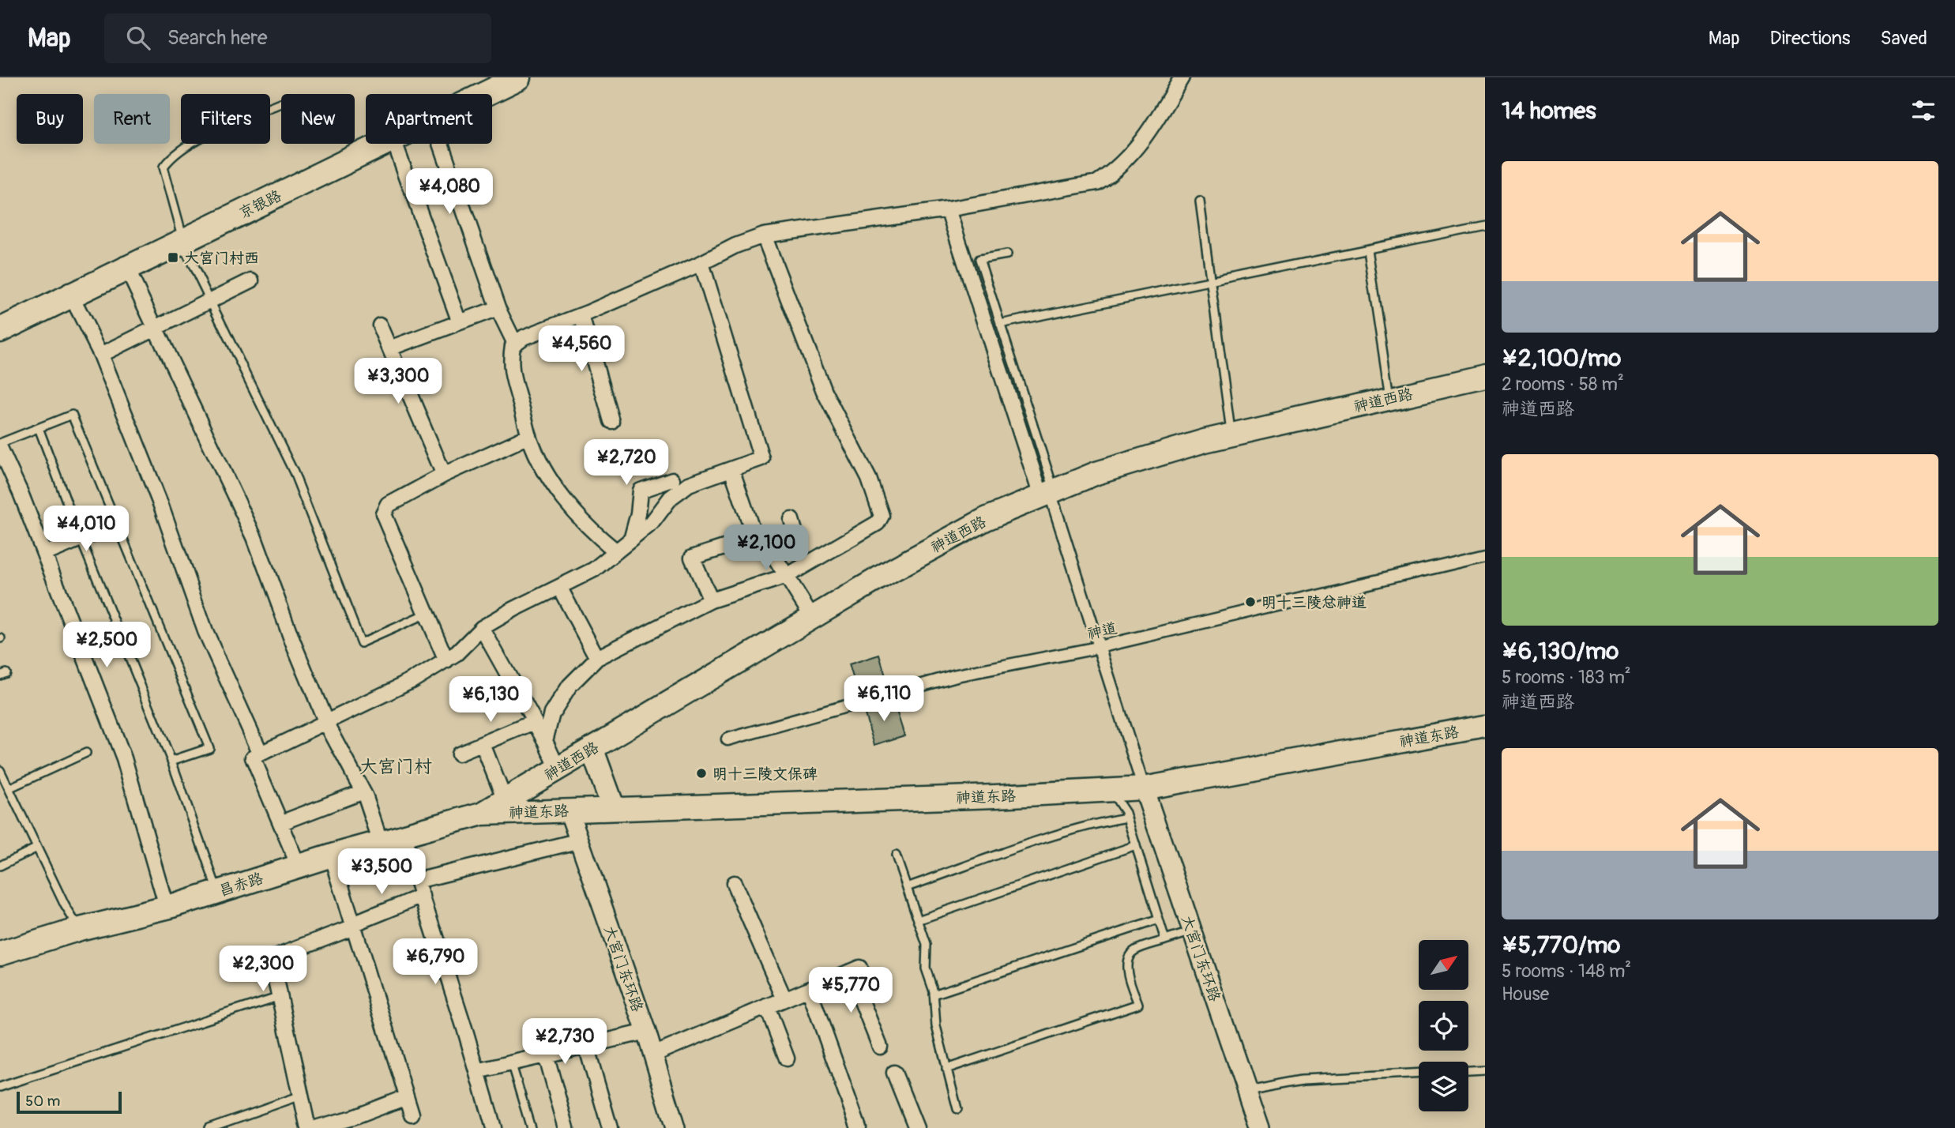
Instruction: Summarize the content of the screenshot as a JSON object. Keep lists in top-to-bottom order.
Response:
{
  "streets": {
    "highway": ["京银路"],
    "main road": ["神道西路", "神道东路", "昌赤路"],
    "street": ["神道", "大宫门东环路"]
  },
  "crossings": [
    ["神道西路", "神道东路"],
    ["神道西路", "昌赤路"],
    ["神道东路", "昌赤路"],
    ["神道东路", "大宫门东环路"]
  ],
  "districts": ["大宫门村"],
  "places": {
    "transit": ["大宫门村西"],
    "other": ["明十三陵总神道", "明十三陵文保碑"]
  },
  "scale_bar": "50 m",
  "north": "top right",
  "page": {
    "header": "Map",
    "search": "Search here",
    "nav": ["Map", "Directions", "Saved"],
    "heading": "14 homes",
    "chip": [
      "Buy",
      "Rent",
      "Filters",
      "New",
      "Apartment"
    ],
    "list": [
      {
        "name": "¥2,100/mo",
        "note": "2 rooms · 58 m² · 神道西路"
      },
      {
        "name": "¥6,130/mo",
        "note": "5 rooms · 183 m² · 神道西路"
      },
      {
        "name": "¥5,770/mo",
        "note": "5 rooms · 148 m² · House"
      }
    ],
    "price": [
      "¥4,080",
      "¥4,560",
      "¥3,300",
      "¥2,720",
      "¥4,010",
      "¥2,100",
      "¥2,500",
      "¥6,110",
      "¥6,130",
      "¥3,500",
      "¥6,790",
      "¥2,300",
      "¥5,770",
      "¥2,730"
    ],
    "scale": "50 m"
  }
}
